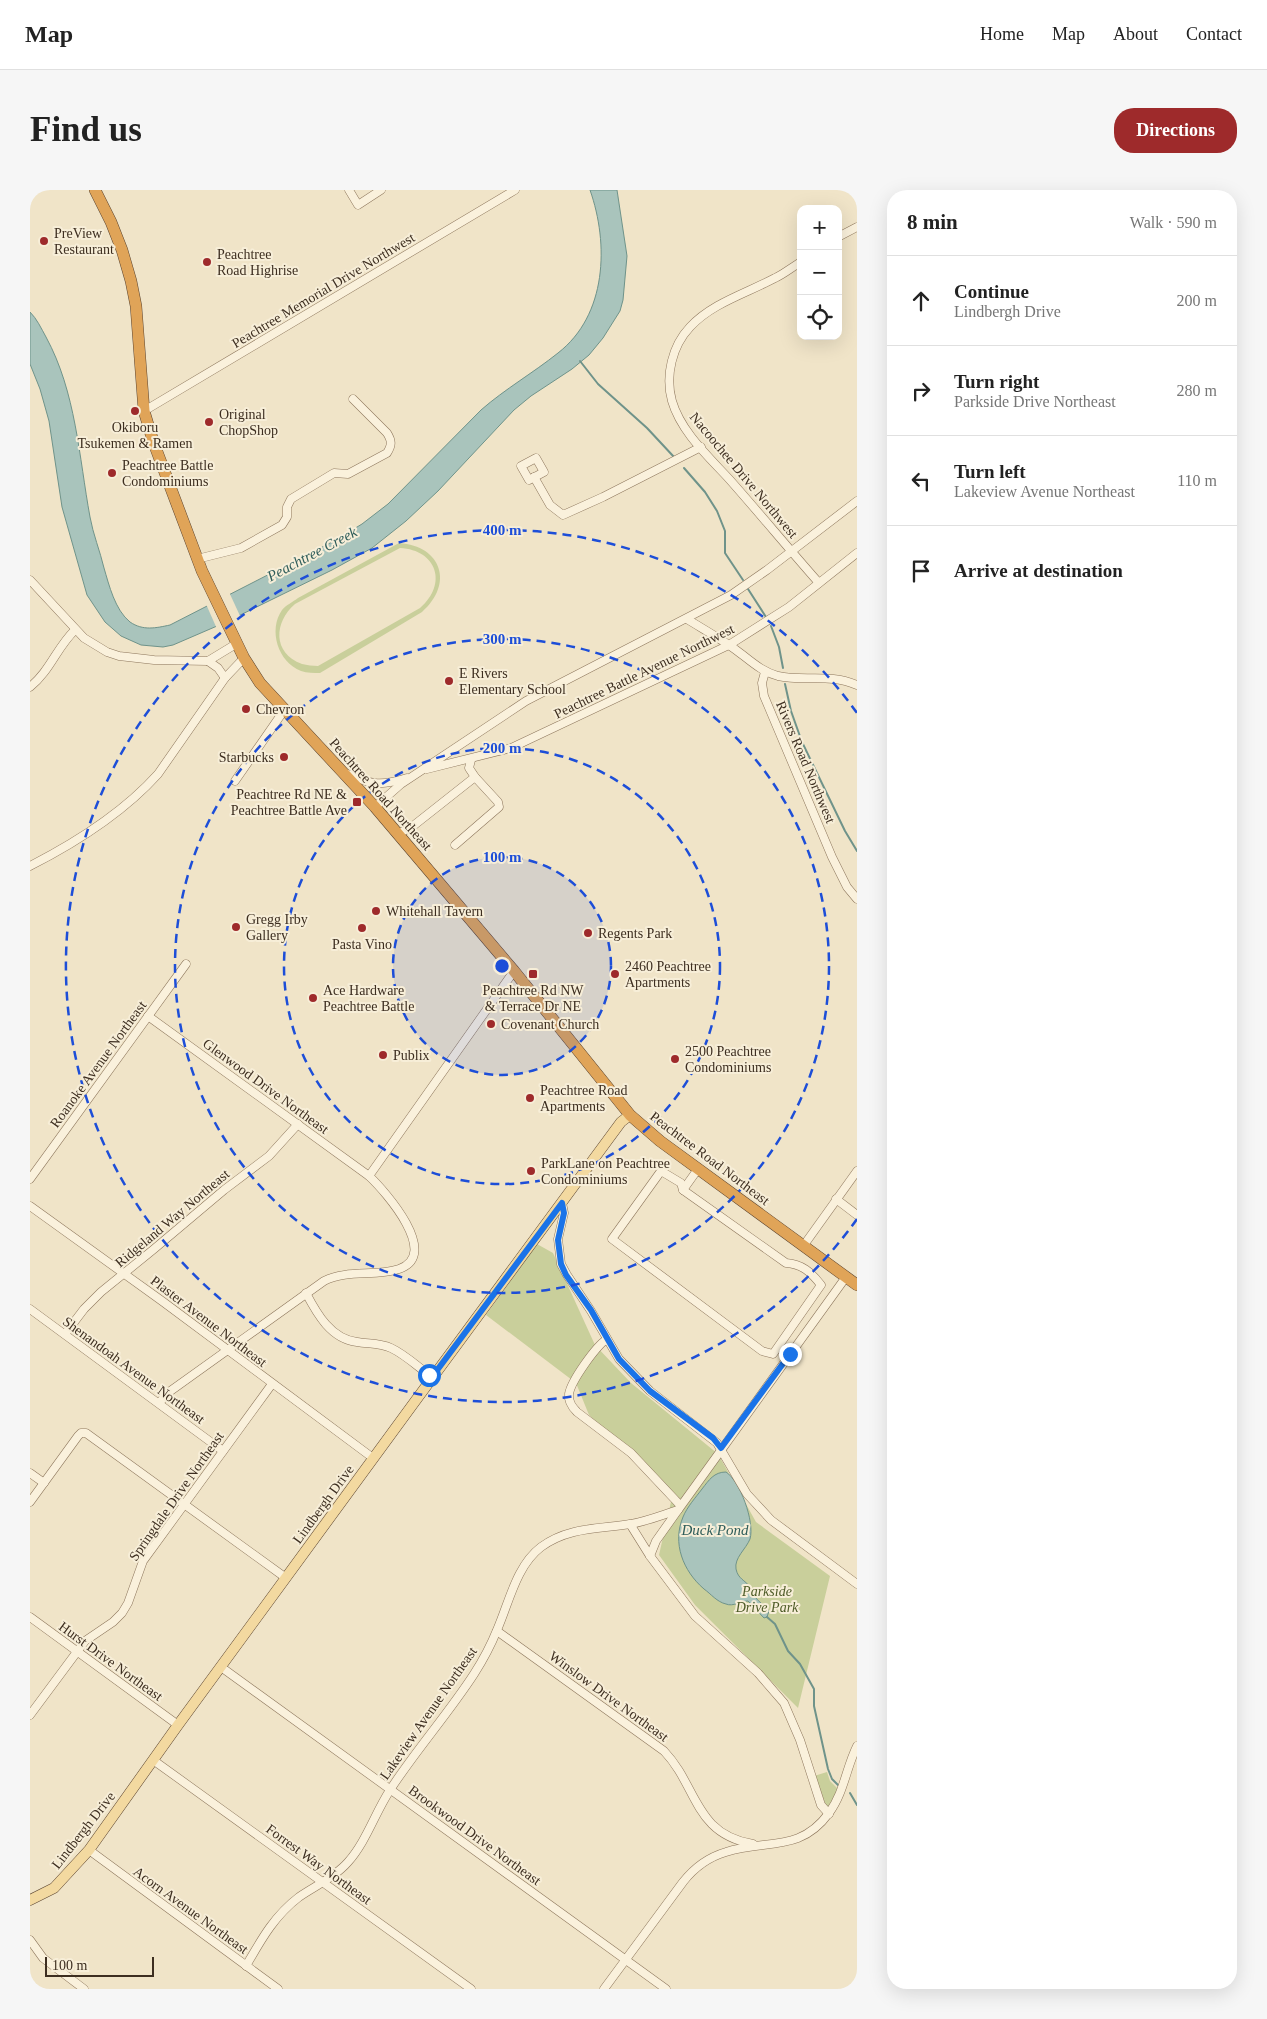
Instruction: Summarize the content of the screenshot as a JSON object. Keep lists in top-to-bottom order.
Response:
{
  "streets": {
    "highway": ["Peachtree Road Northeast"],
    "main road": ["Lindbergh Drive"],
    "street": [
      "Peachtree Memorial Drive Northwest",
      "Nacoochee Drive Northwest",
      "Peachtree Battle Avenue Northwest",
      "Rivers Road Northwest",
      "Roanoke Avenue Northeast",
      "Glenwood Drive Northeast",
      "Ridgeland Way Northeast",
      "Plaster Avenue Northeast",
      "Shenandoah Avenue Northeast",
      "Springdale Drive Northeast",
      "Hurst Drive Northeast",
      "Winslow Drive Northeast",
      "Lakeview Avenue Northeast",
      "Brookwood Drive Northeast",
      "Forrest Way Northeast",
      "Acorn Avenue Northeast"
    ]
  },
  "crossings": [
    ["Peachtree Memorial Drive Northwest", "Peachtree Road Northeast"],
    ["Nacoochee Drive Northwest", "Peachtree Battle Avenue Northwest"],
    ["Peachtree Battle Avenue Northwest", "Peachtree Road Northeast"],
    ["Peachtree Road Northeast", "Lindbergh Drive"],
    ["Roanoke Avenue Northeast", "Glenwood Drive Northeast"],
    ["Glenwood Drive Northeast", "Ridgeland Way Northeast"],
    ["Glenwood Drive Northeast", "Plaster Avenue Northeast"],
    ["Glenwood Drive Northeast", "Shenandoah Avenue Northeast"],
    ["Ridgeland Way Northeast", "Plaster Avenue Northeast"],
    ["Ridgeland Way Northeast", "Shenandoah Avenue Northeast"],
    ["Plaster Avenue Northeast", "Springdale Drive Northeast"],
    ["Plaster Avenue Northeast", "Lindbergh Drive"],
    ["Shenandoah Avenue Northeast", "Springdale Drive Northeast"],
    ["Springdale Drive Northeast", "Hurst Drive Northeast"],
    ["Lindbergh Drive", "Hurst Drive Northeast"],
    ["Lindbergh Drive", "Brookwood Drive Northeast"],
    ["Lindbergh Drive", "Forrest Way Northeast"],
    ["Lindbergh Drive", "Acorn Avenue Northeast"],
    ["Winslow Drive Northeast", "Lakeview Avenue Northeast"],
    ["Lakeview Avenue Northeast", "Brookwood Drive Northeast"],
    ["Lakeview Avenue Northeast", "Forrest Way Northeast"],
    ["Lakeview Avenue Northeast", "Acorn Avenue Northeast"]
  ],
  "water": ["Peachtree Creek", "Duck Pond"],
  "parks": ["Parkside Drive Park"],
  "places": {
    "other": [
      "PreView Restaurant",
      "Peachtree Road Highrise",
      "Okiboru Tsukemen & Ramen",
      "Original ChopShop",
      "Peachtree Battle Condominiums",
      "E Rivers Elementary School",
      "Chevron",
      "Starbucks",
      "Whitehall Tavern",
      "Gregg Irby Gallery",
      "Pasta Vino",
      "Regents Park",
      "2460 Peachtree Apartments",
      "Ace Hardware Peachtree Battle",
      "Covenant Church",
      "Publix",
      "2500 Peachtree Condominiums",
      "Peachtree Road Apartments",
      "ParkLane on Peachtree Condominiums"
    ],
    "transit": ["Peachtree Rd NE & Peachtree Battle Ave", "Peachtree Rd NW & Terrace Dr NE"]
  },
  "scale_bar": "100 m",
  "page": {
    "header": "Map",
    "nav": [
      "Home",
      "Map",
      "About",
      "Contact"
    ],
    "buttons": "Directions",
    "title": "Find us",
    "heading": ["8 min", "Walk · 590 m"],
    "map_buttons": ["+", "−"],
    "list": [
      ["Continue", "Lindbergh Drive", "200 m"],
      ["Turn right", "Parkside Drive Northeast", "280 m"],
      ["Turn left", "Lakeview Avenue Northeast", "110 m"],
      "Arrive at destination"
    ],
    "scale": "100 m"
  },
  "rings": [
    "400 m",
    "300 m",
    "200 m",
    "100 m"
  ]
}
